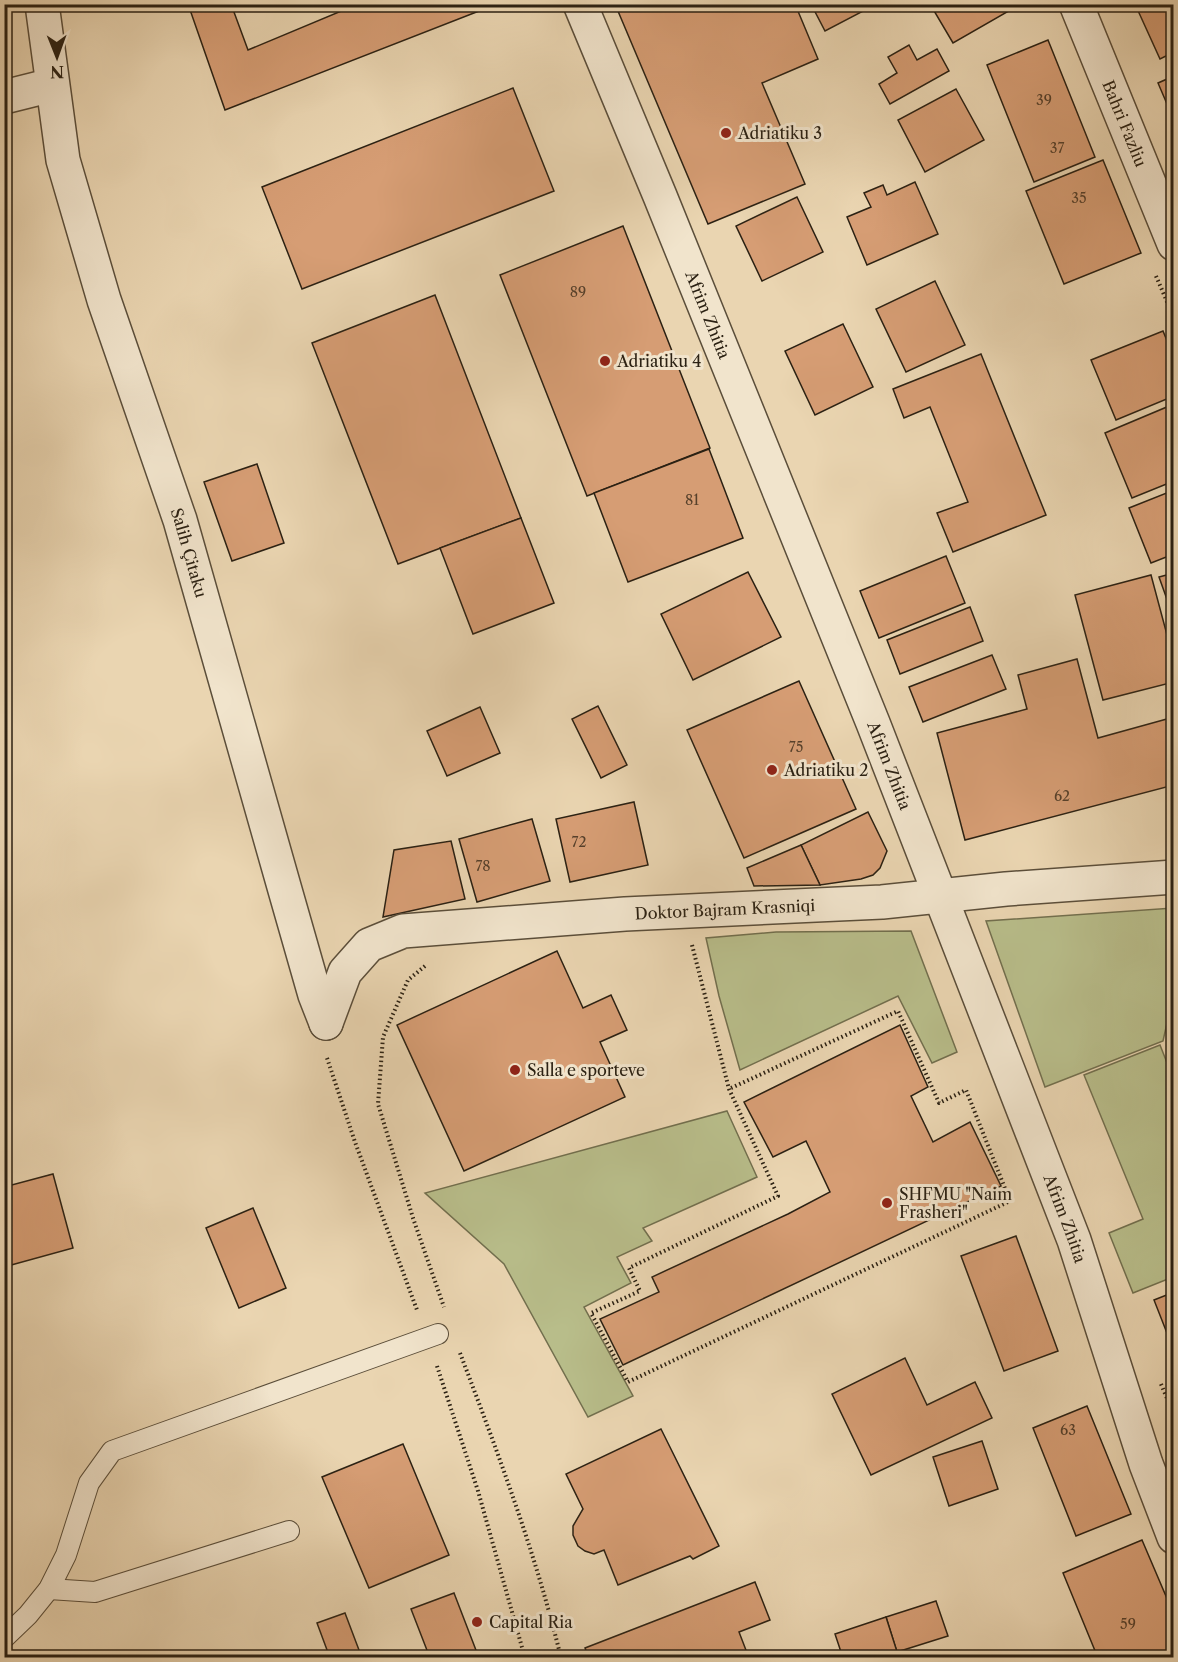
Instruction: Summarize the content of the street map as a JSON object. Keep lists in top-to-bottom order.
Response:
{
  "streets": {
    "street": [
      "Bahri Fazliu",
      "Afrim Zhitia",
      "Salih Çitaku",
      "Doktor Bajram Krasniqi"
    ]
  },
  "crossings": [
    ["Afrim Zhitia", "Doktor Bajram Krasniqi"],
    ["Salih Çitaku", "Doktor Bajram Krasniqi"]
  ],
  "places": [
    "Adriatiku 3",
    "Adriatiku 4",
    "Adriatiku 2",
    "Salla e sporteve",
    "SHFMU \"Naim Frasheri\"",
    "Capital Ria"
  ],
  "house_numbers": [
    "39",
    "37",
    "35",
    "89",
    "81",
    "75",
    "62",
    "72",
    "78",
    "63",
    "59"
  ],
  "north": "bottom"
}
